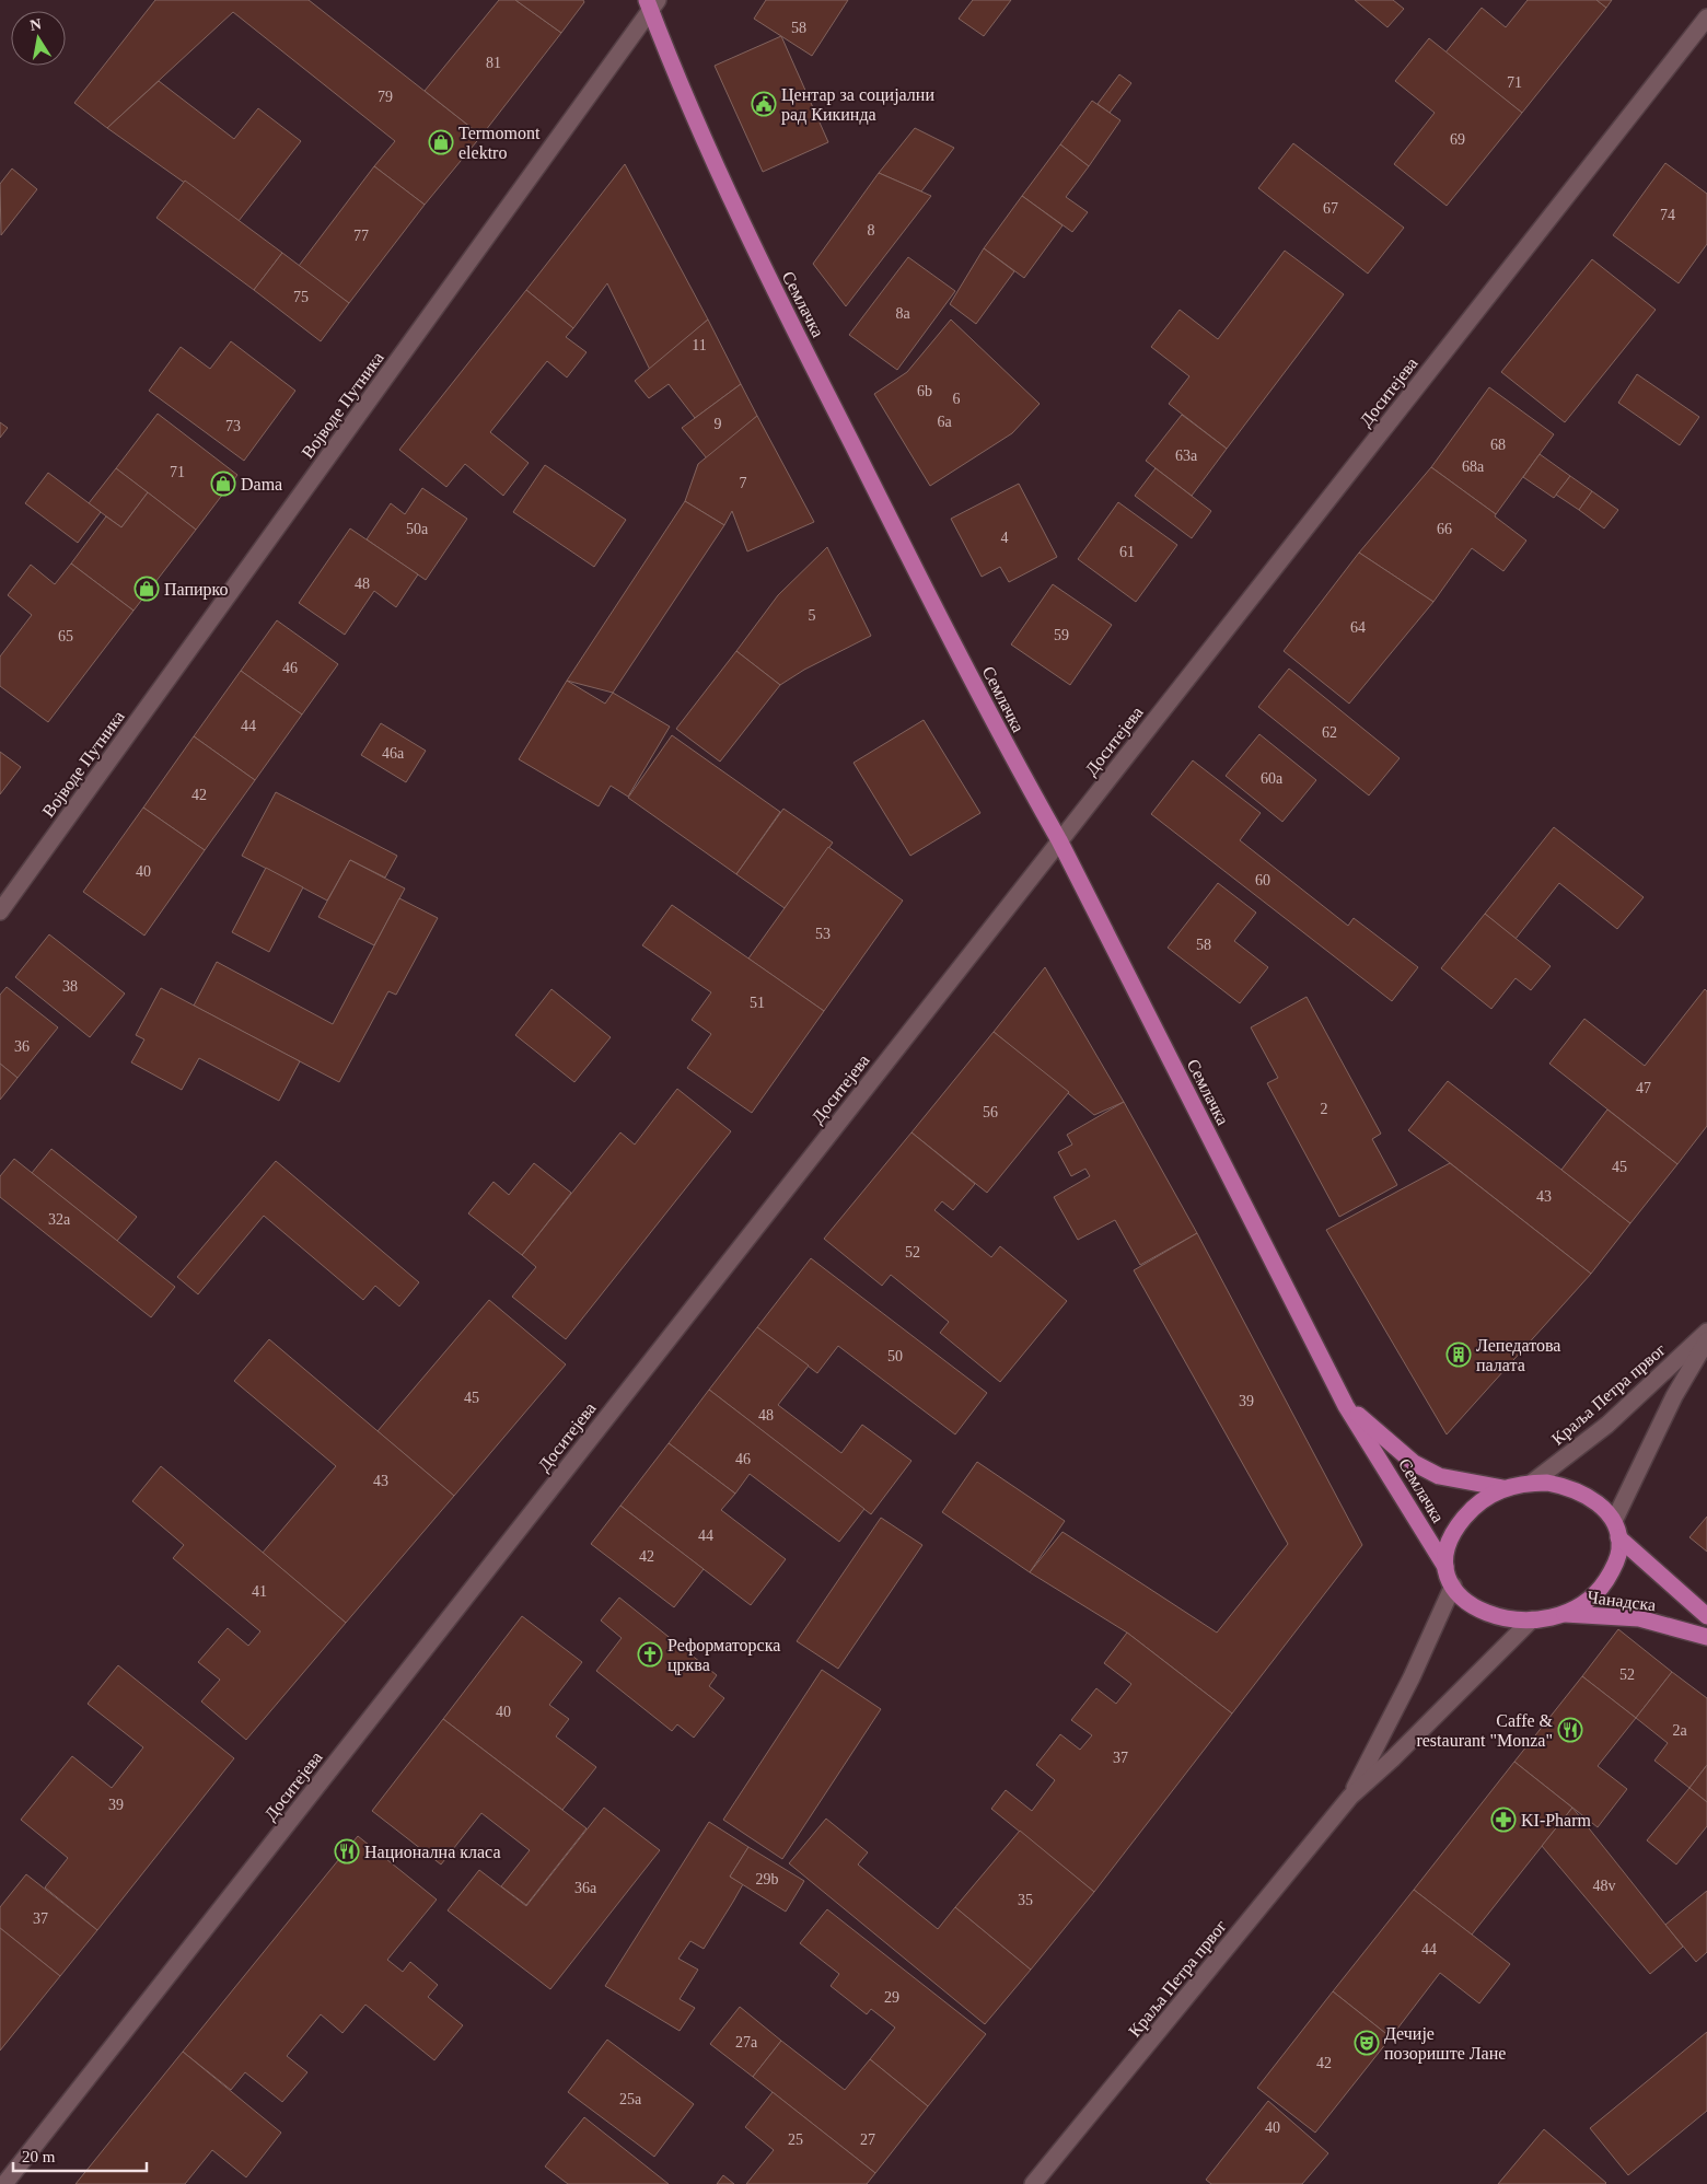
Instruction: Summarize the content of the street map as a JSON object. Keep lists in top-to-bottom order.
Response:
{
  "streets": {
    "main road": ["Семлачка", "Чанадска"],
    "street": ["Доситејева", "Војводе Путника", "Краља Петра првог"]
  },
  "crossings": [
    ["Семлачка", "Доситејева"],
    ["Семлачка", "Војводе Путника"],
    ["Семлачка", "Краља Петра првог"],
    ["Семлачка", "Чанадска"],
    ["Краља Петра првог", "Чанадска"]
  ],
  "places": {
    "public building": ["Центар за социјални рад Кикинда"],
    "shop": ["Termomont elektro", "Dama", "Папирко"],
    "building": ["Лепедатова палата"],
    "church": ["Реформаторска црква"],
    "restaurant": ["Caffe & restaurant \"Monza\"", "Национална класа"],
    "pharmacy": ["KI-Pharm"],
    "theatre": ["Дечије позориште Лане"]
  },
  "house_numbers": [
    "58",
    "81",
    "71",
    "79",
    "69",
    "67",
    "74",
    "8",
    "77",
    "75",
    "8a",
    "11",
    "6b",
    "6",
    "6a",
    "9",
    "73",
    "68",
    "63a",
    "68a",
    "71",
    "7",
    "50a",
    "66",
    "4",
    "61",
    "48",
    "5",
    "64",
    "59",
    "65",
    "46",
    "44",
    "62",
    "46a",
    "60a",
    "42",
    "40",
    "60",
    "53",
    "58",
    "38",
    "51",
    "36",
    "47",
    "2",
    "56",
    "45",
    "43",
    "32a",
    "52",
    "50",
    "45",
    "39",
    "48",
    "46",
    "43",
    "44",
    "42",
    "41",
    "52",
    "40",
    "2a",
    "37",
    "39",
    "29b",
    "48v",
    "36a",
    "35",
    "37",
    "44",
    "29",
    "27a",
    "42",
    "25a",
    "40",
    "25",
    "27"
  ],
  "scale_bar": "20 m",
  "north": "top"
}
